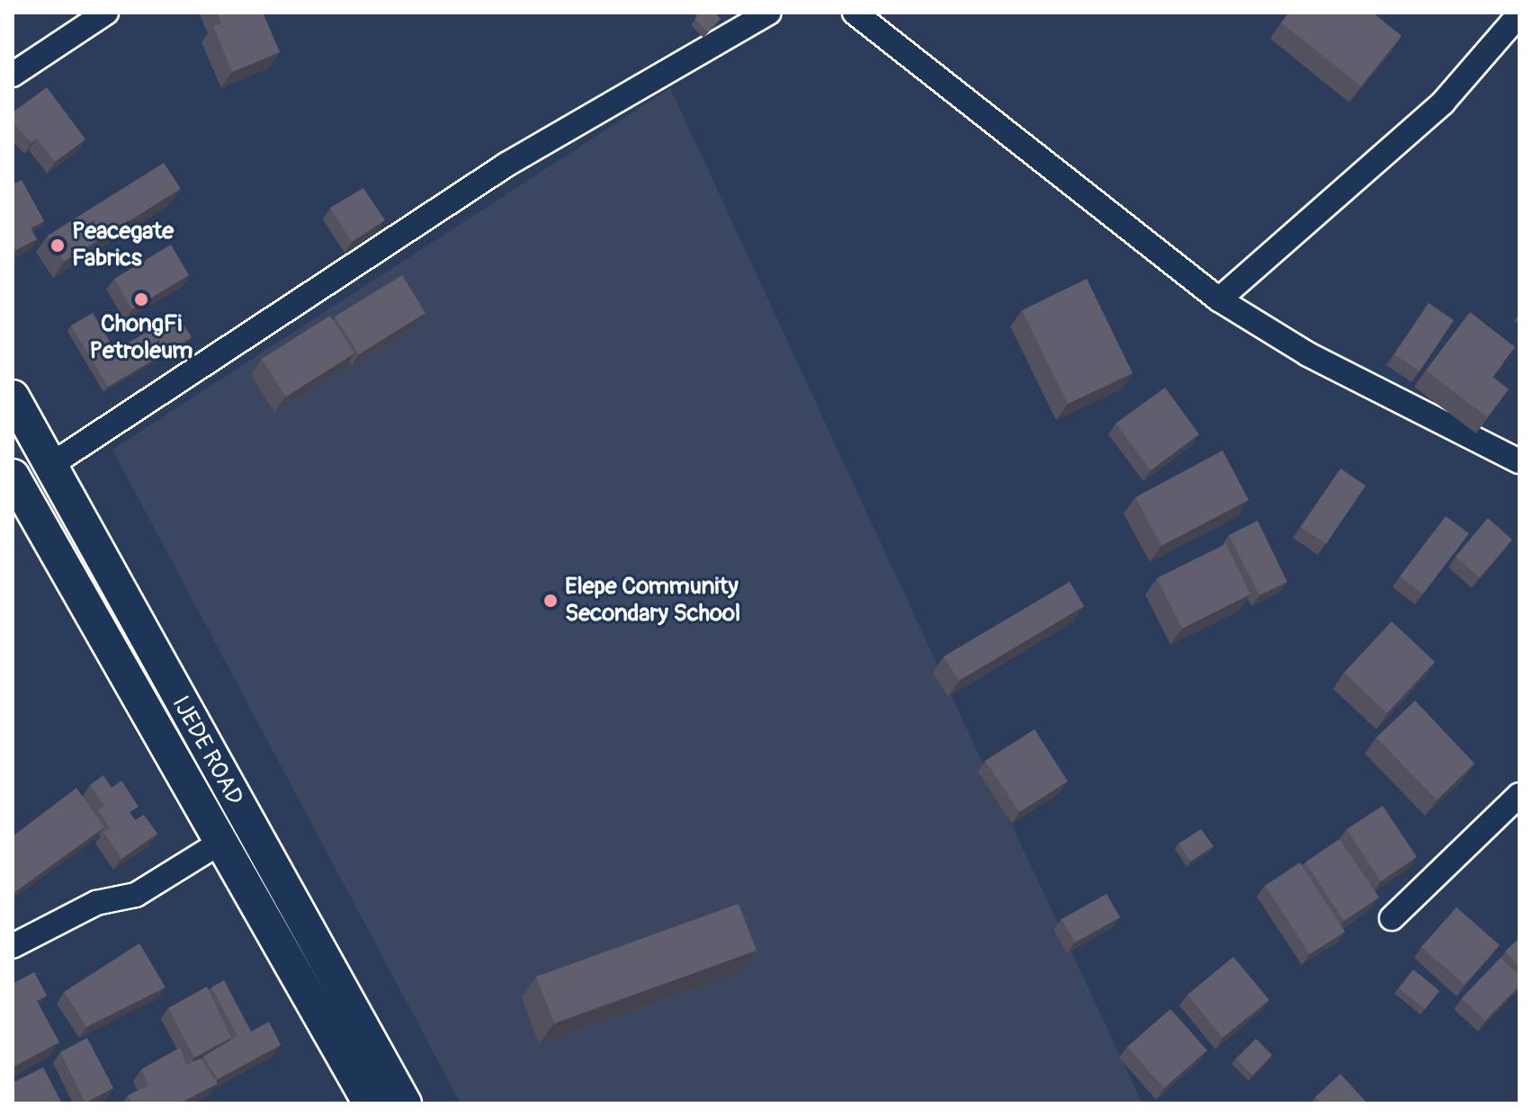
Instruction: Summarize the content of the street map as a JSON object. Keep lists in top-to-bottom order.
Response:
{
  "streets": {
    "main road": ["IJEDE ROAD"]
  },
  "places": ["Peacegate Fabrics", "ChongFi Petroleum", "Elepe Community Secondary School"]
}
